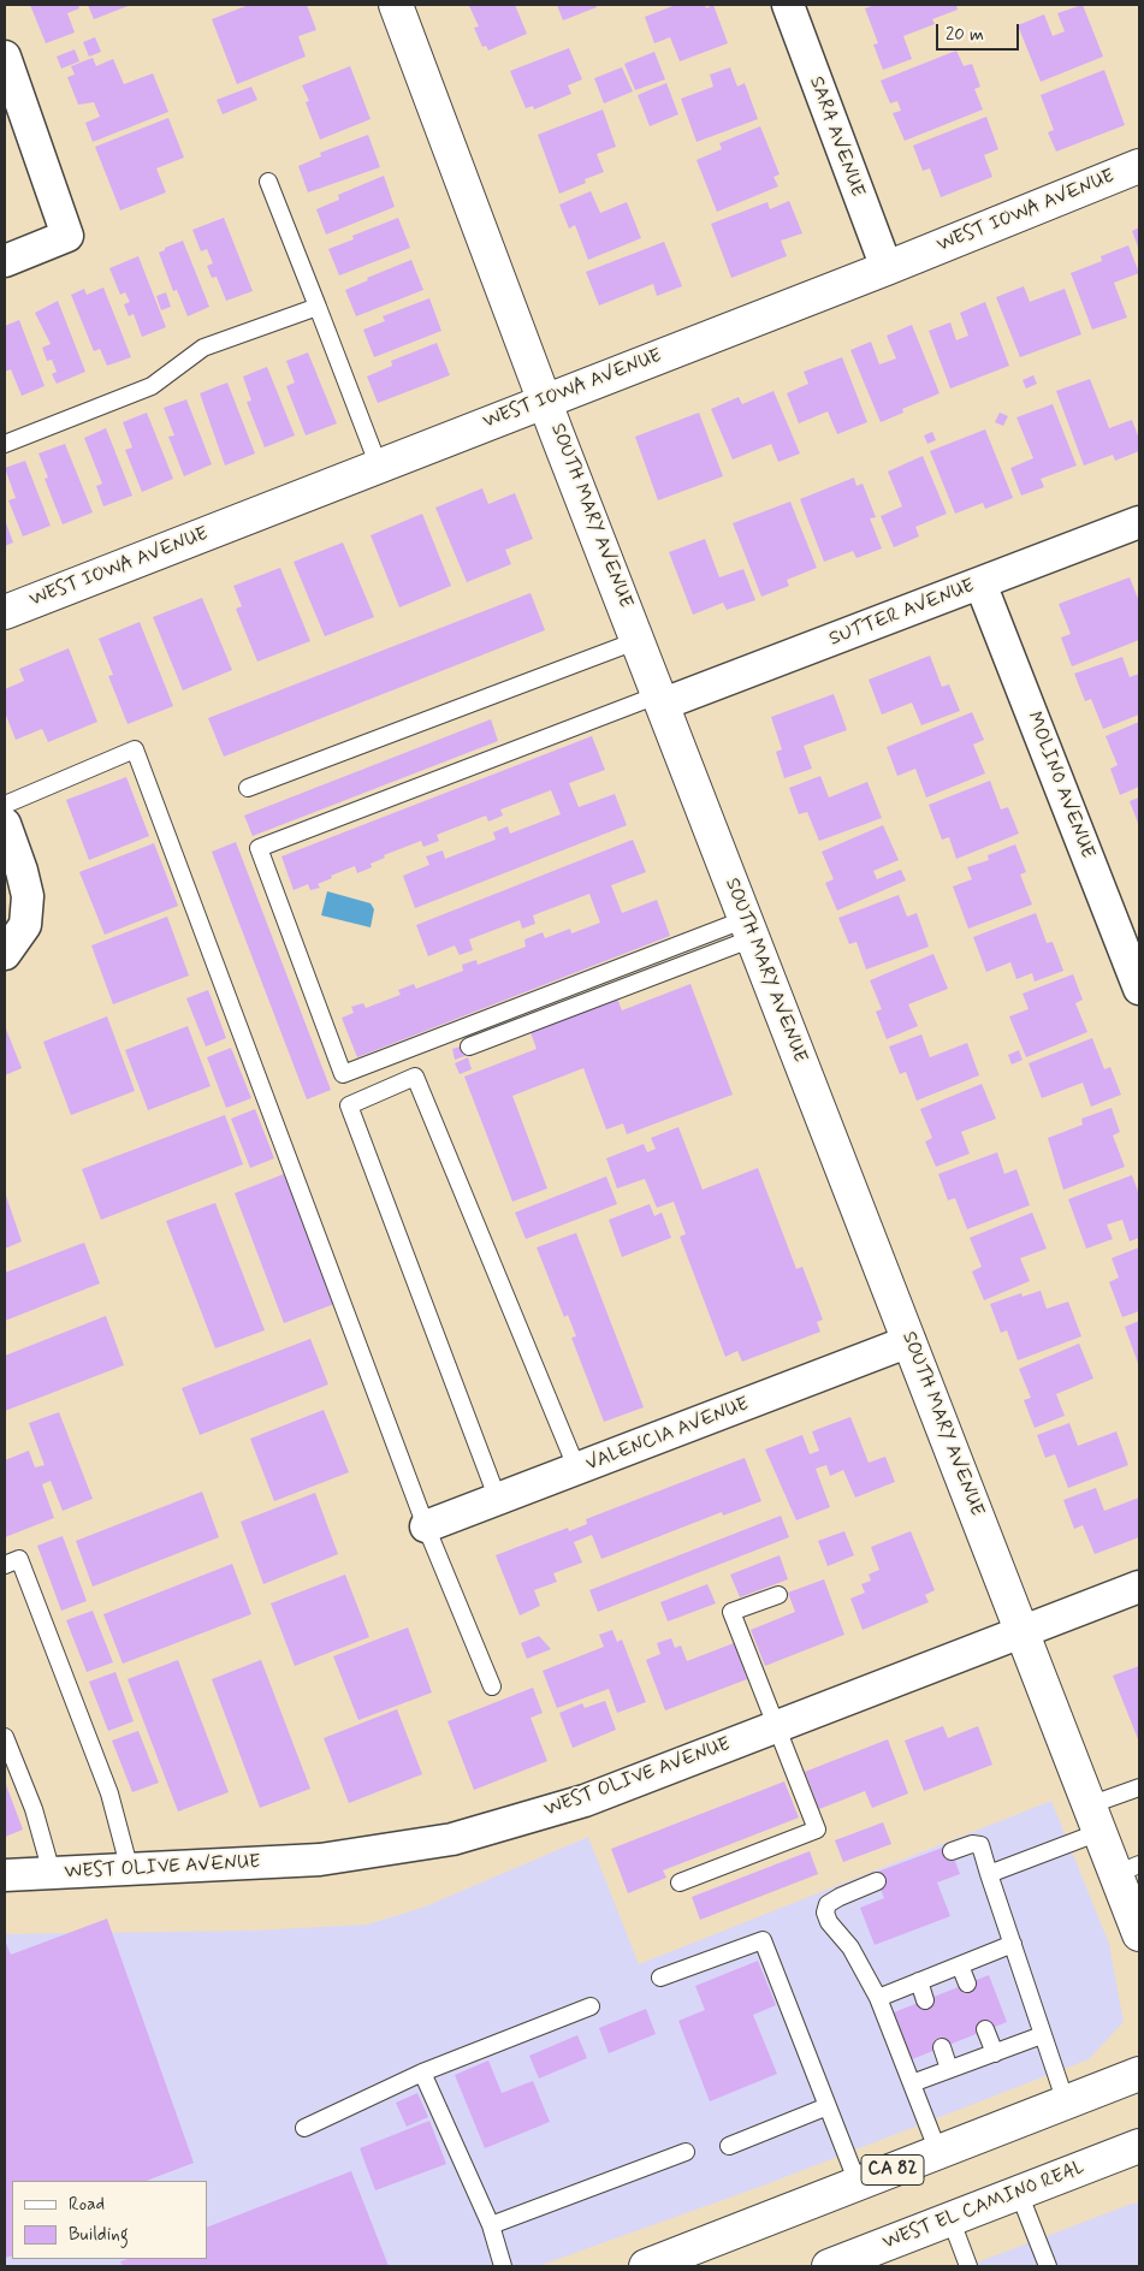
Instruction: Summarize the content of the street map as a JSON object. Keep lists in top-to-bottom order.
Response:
{
  "streets": {
    "main road": [
      "WEST IOWA AVENUE",
      "SOUTH MARY AVENUE",
      "CA 82",
      "WEST EL CAMINO REAL"
    ],
    "street": [
      "SARA AVENUE",
      "SUTTER AVENUE",
      "MOLINO AVENUE",
      "VALENCIA AVENUE",
      "WEST OLIVE AVENUE"
    ]
  },
  "crossings": [
    ["SARA AVENUE", "WEST IOWA AVENUE"],
    ["WEST IOWA AVENUE", "SOUTH MARY AVENUE"],
    ["SOUTH MARY AVENUE", "SUTTER AVENUE"],
    ["SOUTH MARY AVENUE", "VALENCIA AVENUE"],
    ["SOUTH MARY AVENUE", "WEST OLIVE AVENUE"],
    ["SUTTER AVENUE", "MOLINO AVENUE"]
  ],
  "legend": ["Road", "Building"],
  "scale_bar": "20 m"
}
